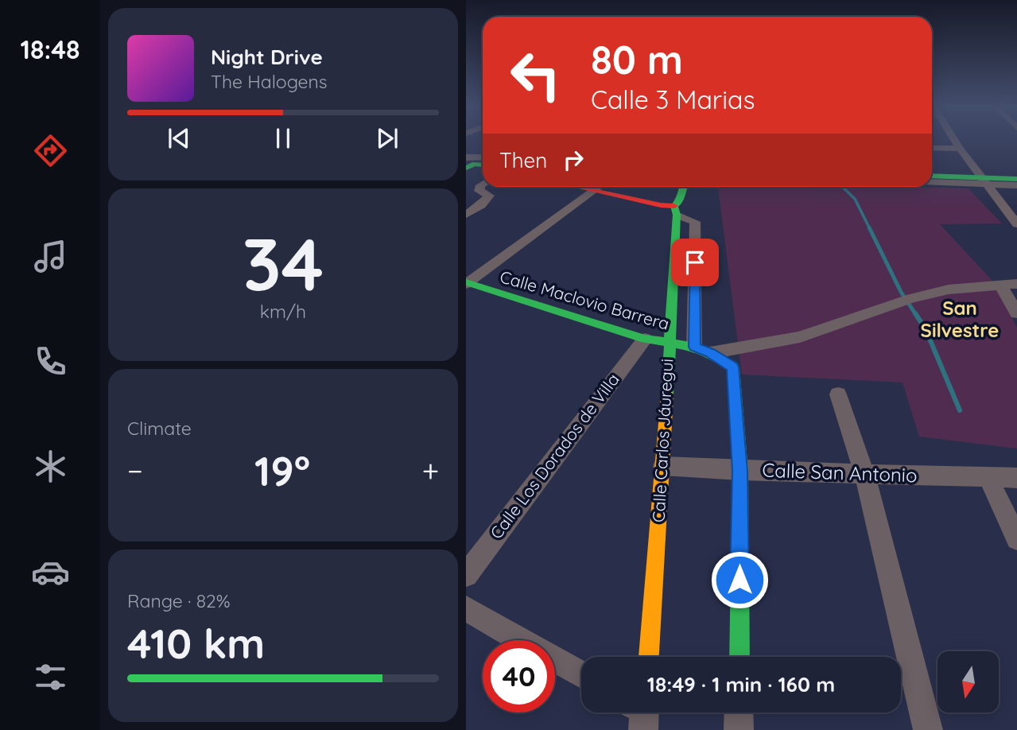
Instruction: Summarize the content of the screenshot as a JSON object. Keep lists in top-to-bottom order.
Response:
{
  "streets": {
    "street": [
      "Calle Maclovio Barrera",
      "Calle Carlos Jáuregui",
      "Calle Los Dorados de Villa",
      "Calle San Antonio"
    ]
  },
  "crossings": [
    ["Calle Maclovio Barrera", "Calle Carlos Jáuregui"],
    ["Calle Maclovio Barrera", "Calle Los Dorados de Villa"],
    ["Calle Maclovio Barrera", "Calle San Antonio"],
    ["Calle Carlos Jáuregui", "Calle San Antonio"]
  ],
  "districts": ["San Silvestre"],
  "north": "bottom",
  "page": {
    "tabs": "18:48",
    "turn": ["80 m", "Calle 3 Marias"],
    "song": ["Night Drive", "The Halogens"],
    "then": "Then",
    "tile": [
      ["34", "km/h"],
      "Climate",
      ["Range · 82%", "410 km"]
    ],
    "heat": ["−", "19°", "+"],
    "limit": "40",
    "trip": "18:49 · 1 min · 160 m"
  }
}
